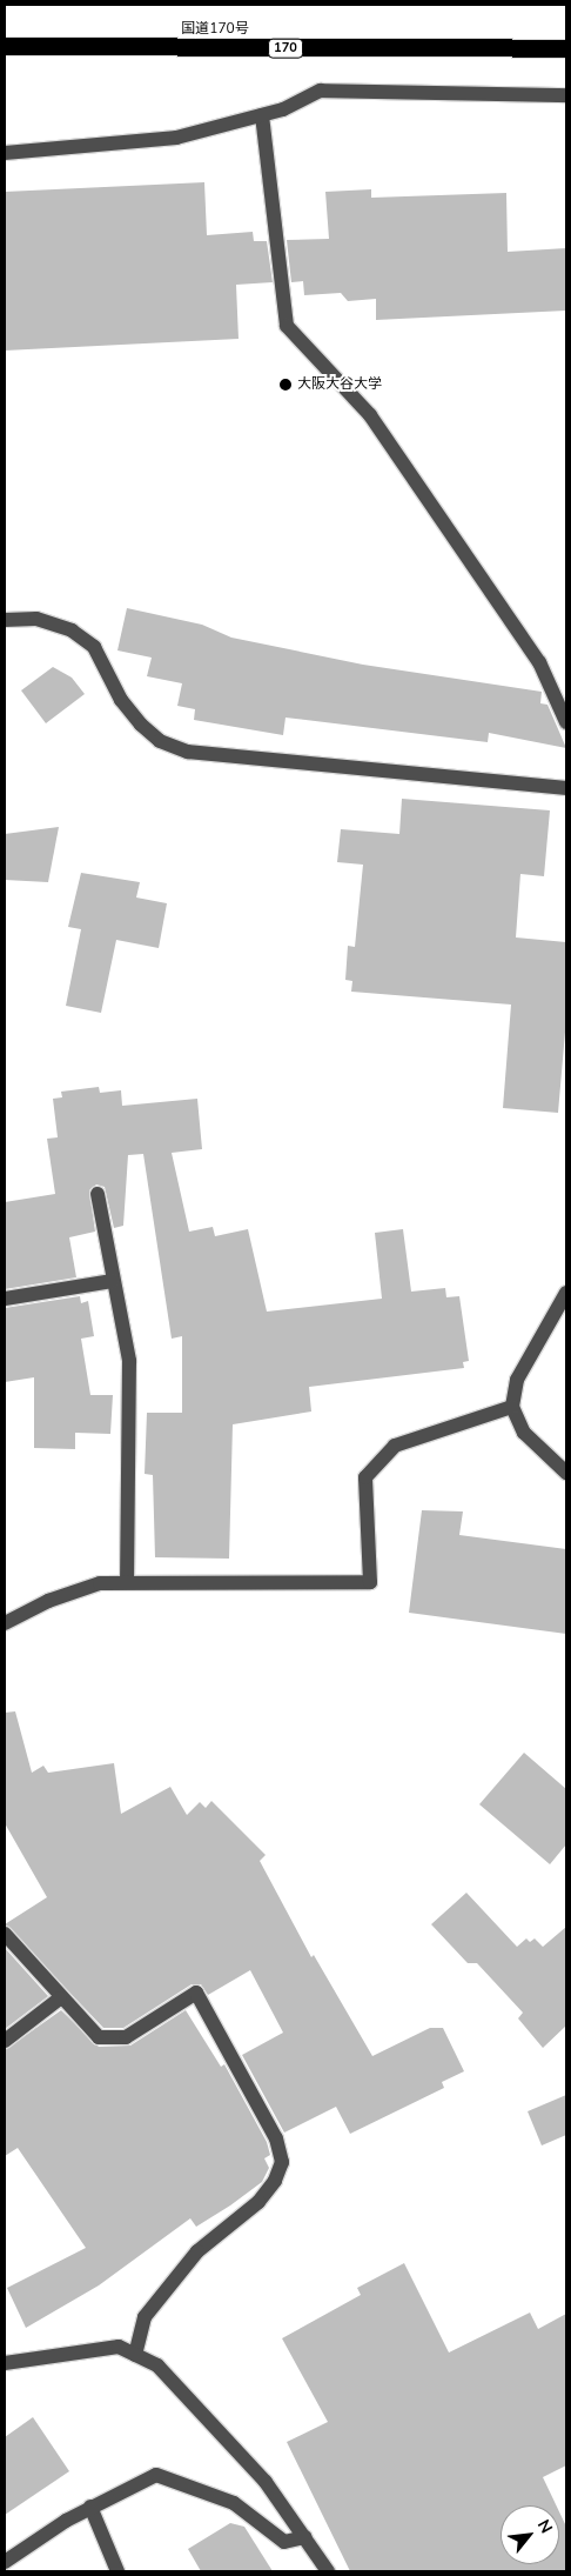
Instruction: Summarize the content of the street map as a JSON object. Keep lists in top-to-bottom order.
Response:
{
  "streets": {
    "highway": ["国道170号", "170"]
  },
  "places": ["大阪大谷大学"],
  "north": "top right"
}
